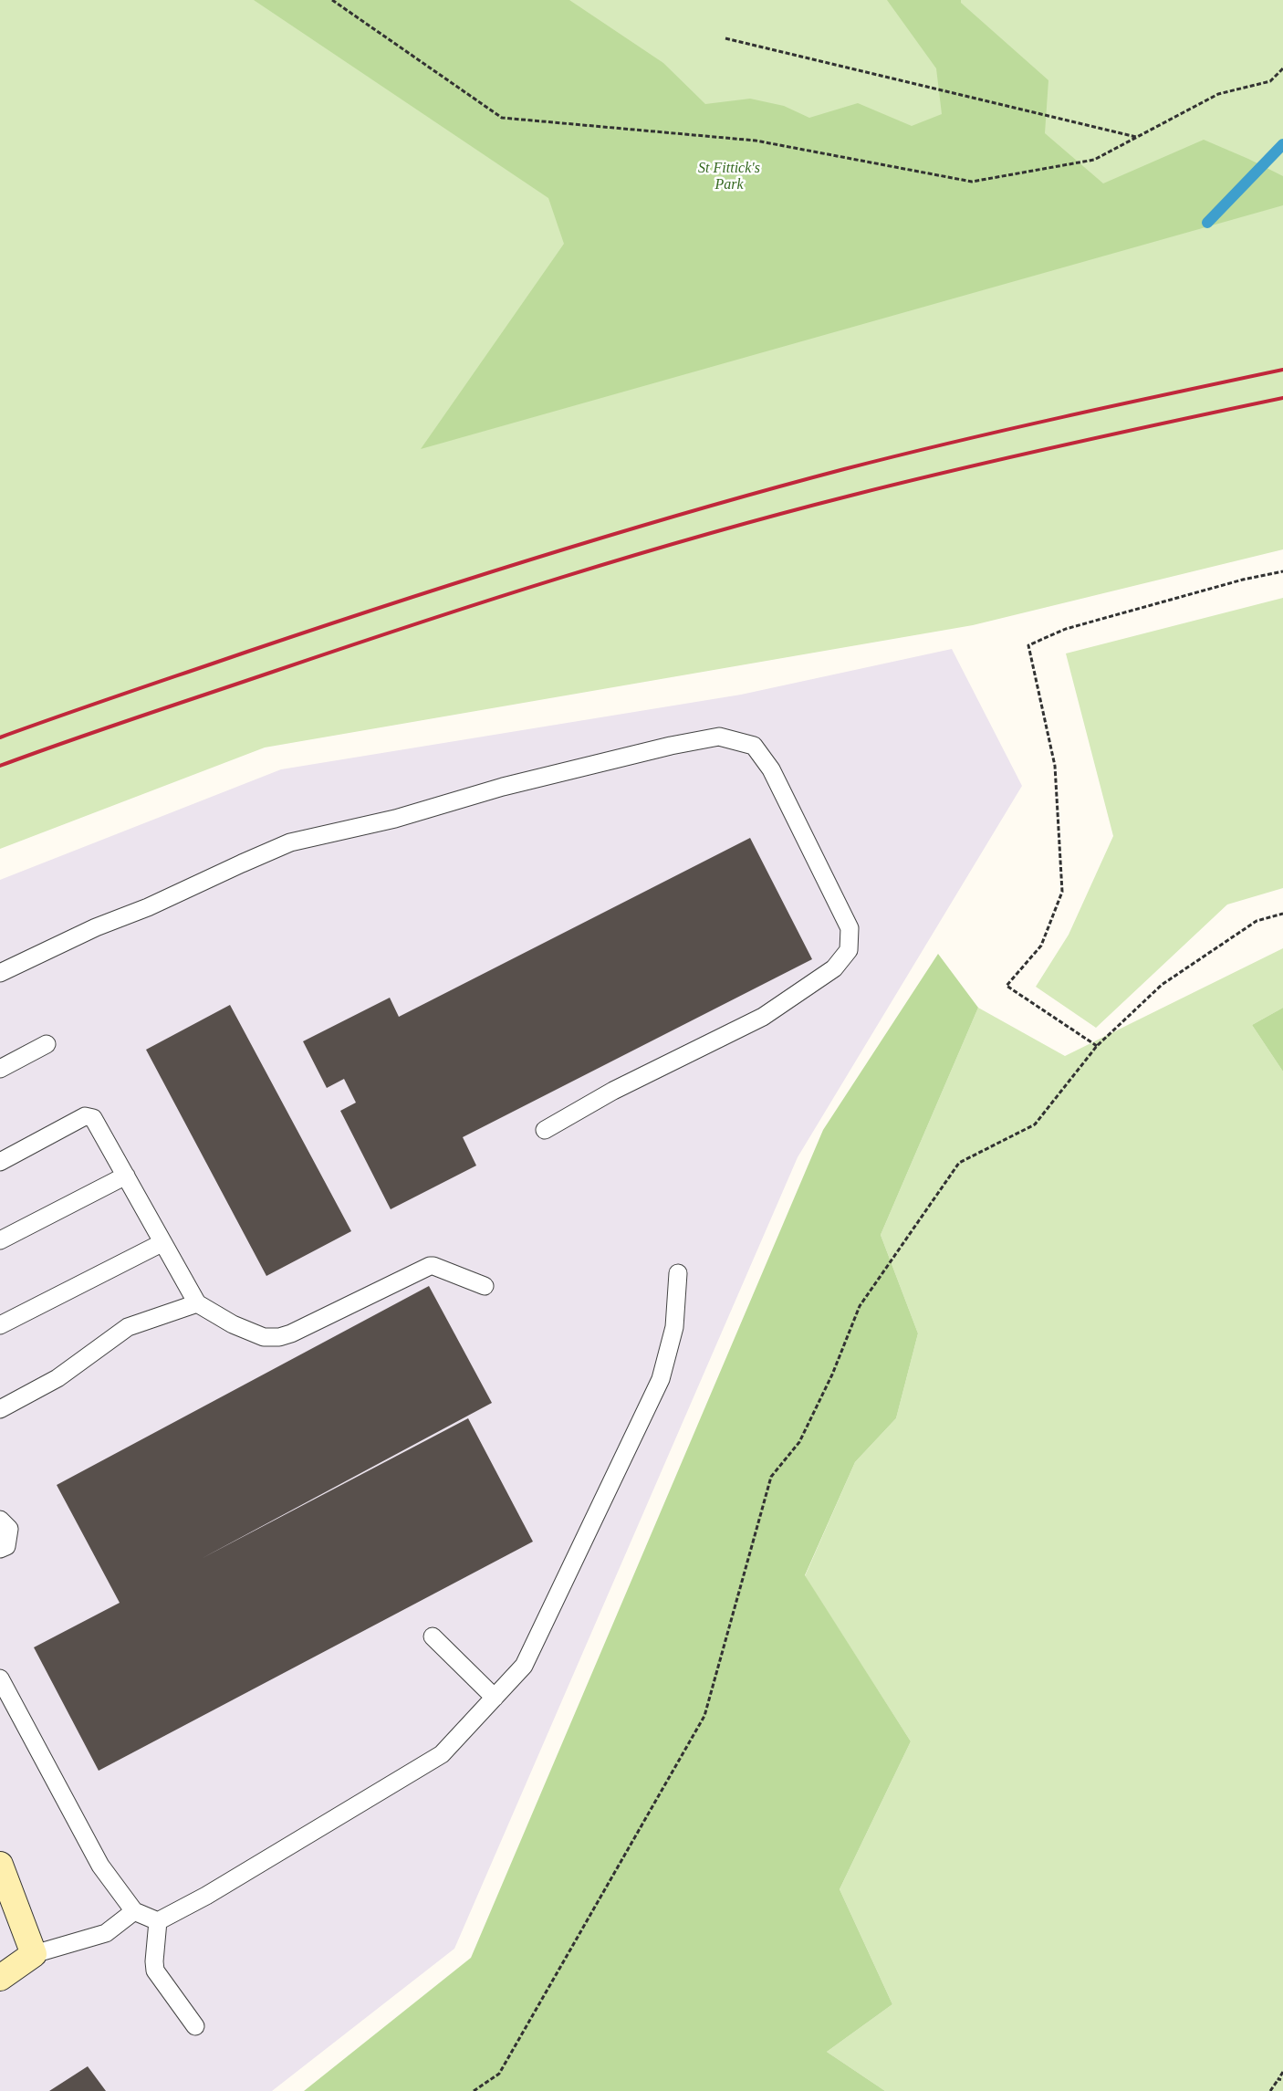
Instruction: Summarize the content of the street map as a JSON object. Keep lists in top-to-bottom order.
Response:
{
  "parks": ["St Fittick's Park"]
}
